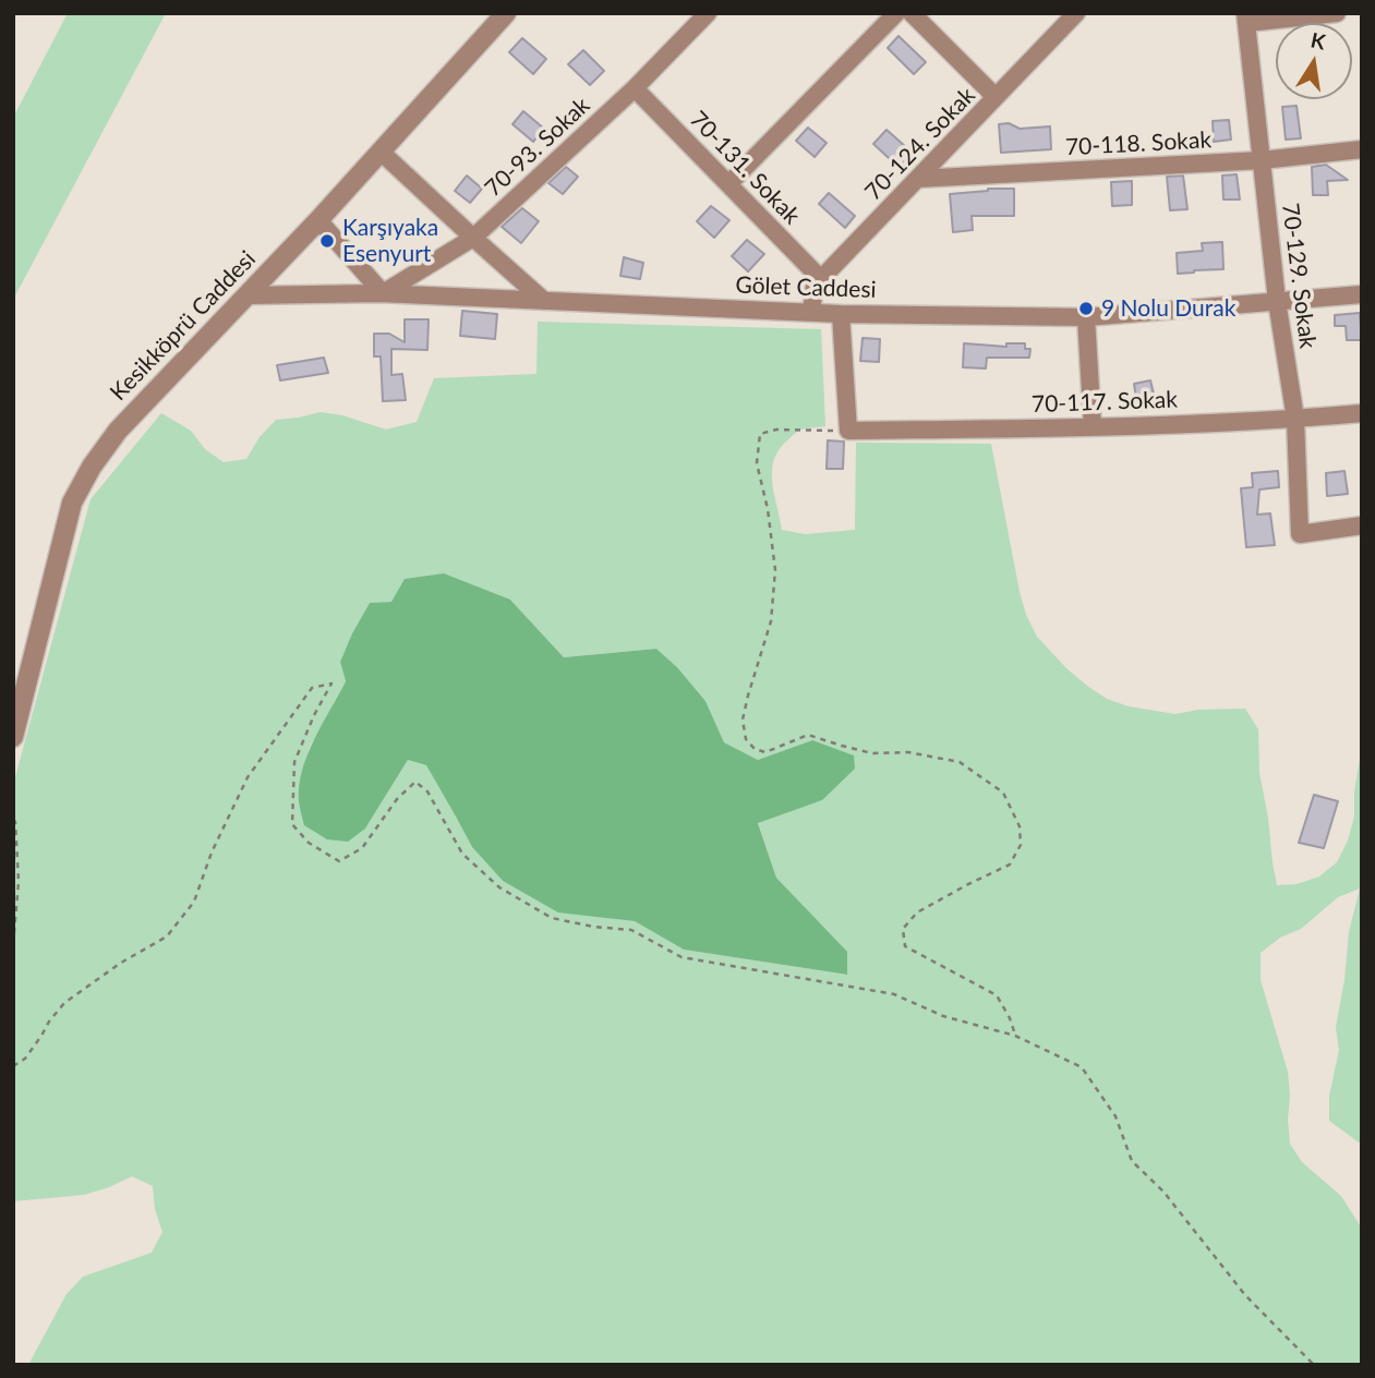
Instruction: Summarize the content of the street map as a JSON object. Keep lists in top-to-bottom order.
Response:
{
  "streets": {
    "street": [
      "70-124. Sokak",
      "70-118. Sokak",
      "70-93. Sokak",
      "70-131. Sokak",
      "70-129. Sokak",
      "Gölet Caddesi",
      "Kesikköprü Caddesi",
      "70-117. Sokak"
    ]
  },
  "crossings": [
    ["70-124. Sokak", "70-118. Sokak"],
    ["70-124. Sokak", "70-131. Sokak"],
    ["70-124. Sokak", "Gölet Caddesi"],
    ["70-118. Sokak", "70-129. Sokak"],
    ["70-93. Sokak", "70-131. Sokak"],
    ["70-93. Sokak", "Gölet Caddesi"],
    ["70-129. Sokak", "Gölet Caddesi"],
    ["70-129. Sokak", "70-117. Sokak"],
    ["Gölet Caddesi", "Kesikköprü Caddesi"]
  ],
  "places": ["Karşıyaka Esenyurt", "9 Nolu Durak"],
  "north": "top"
}
